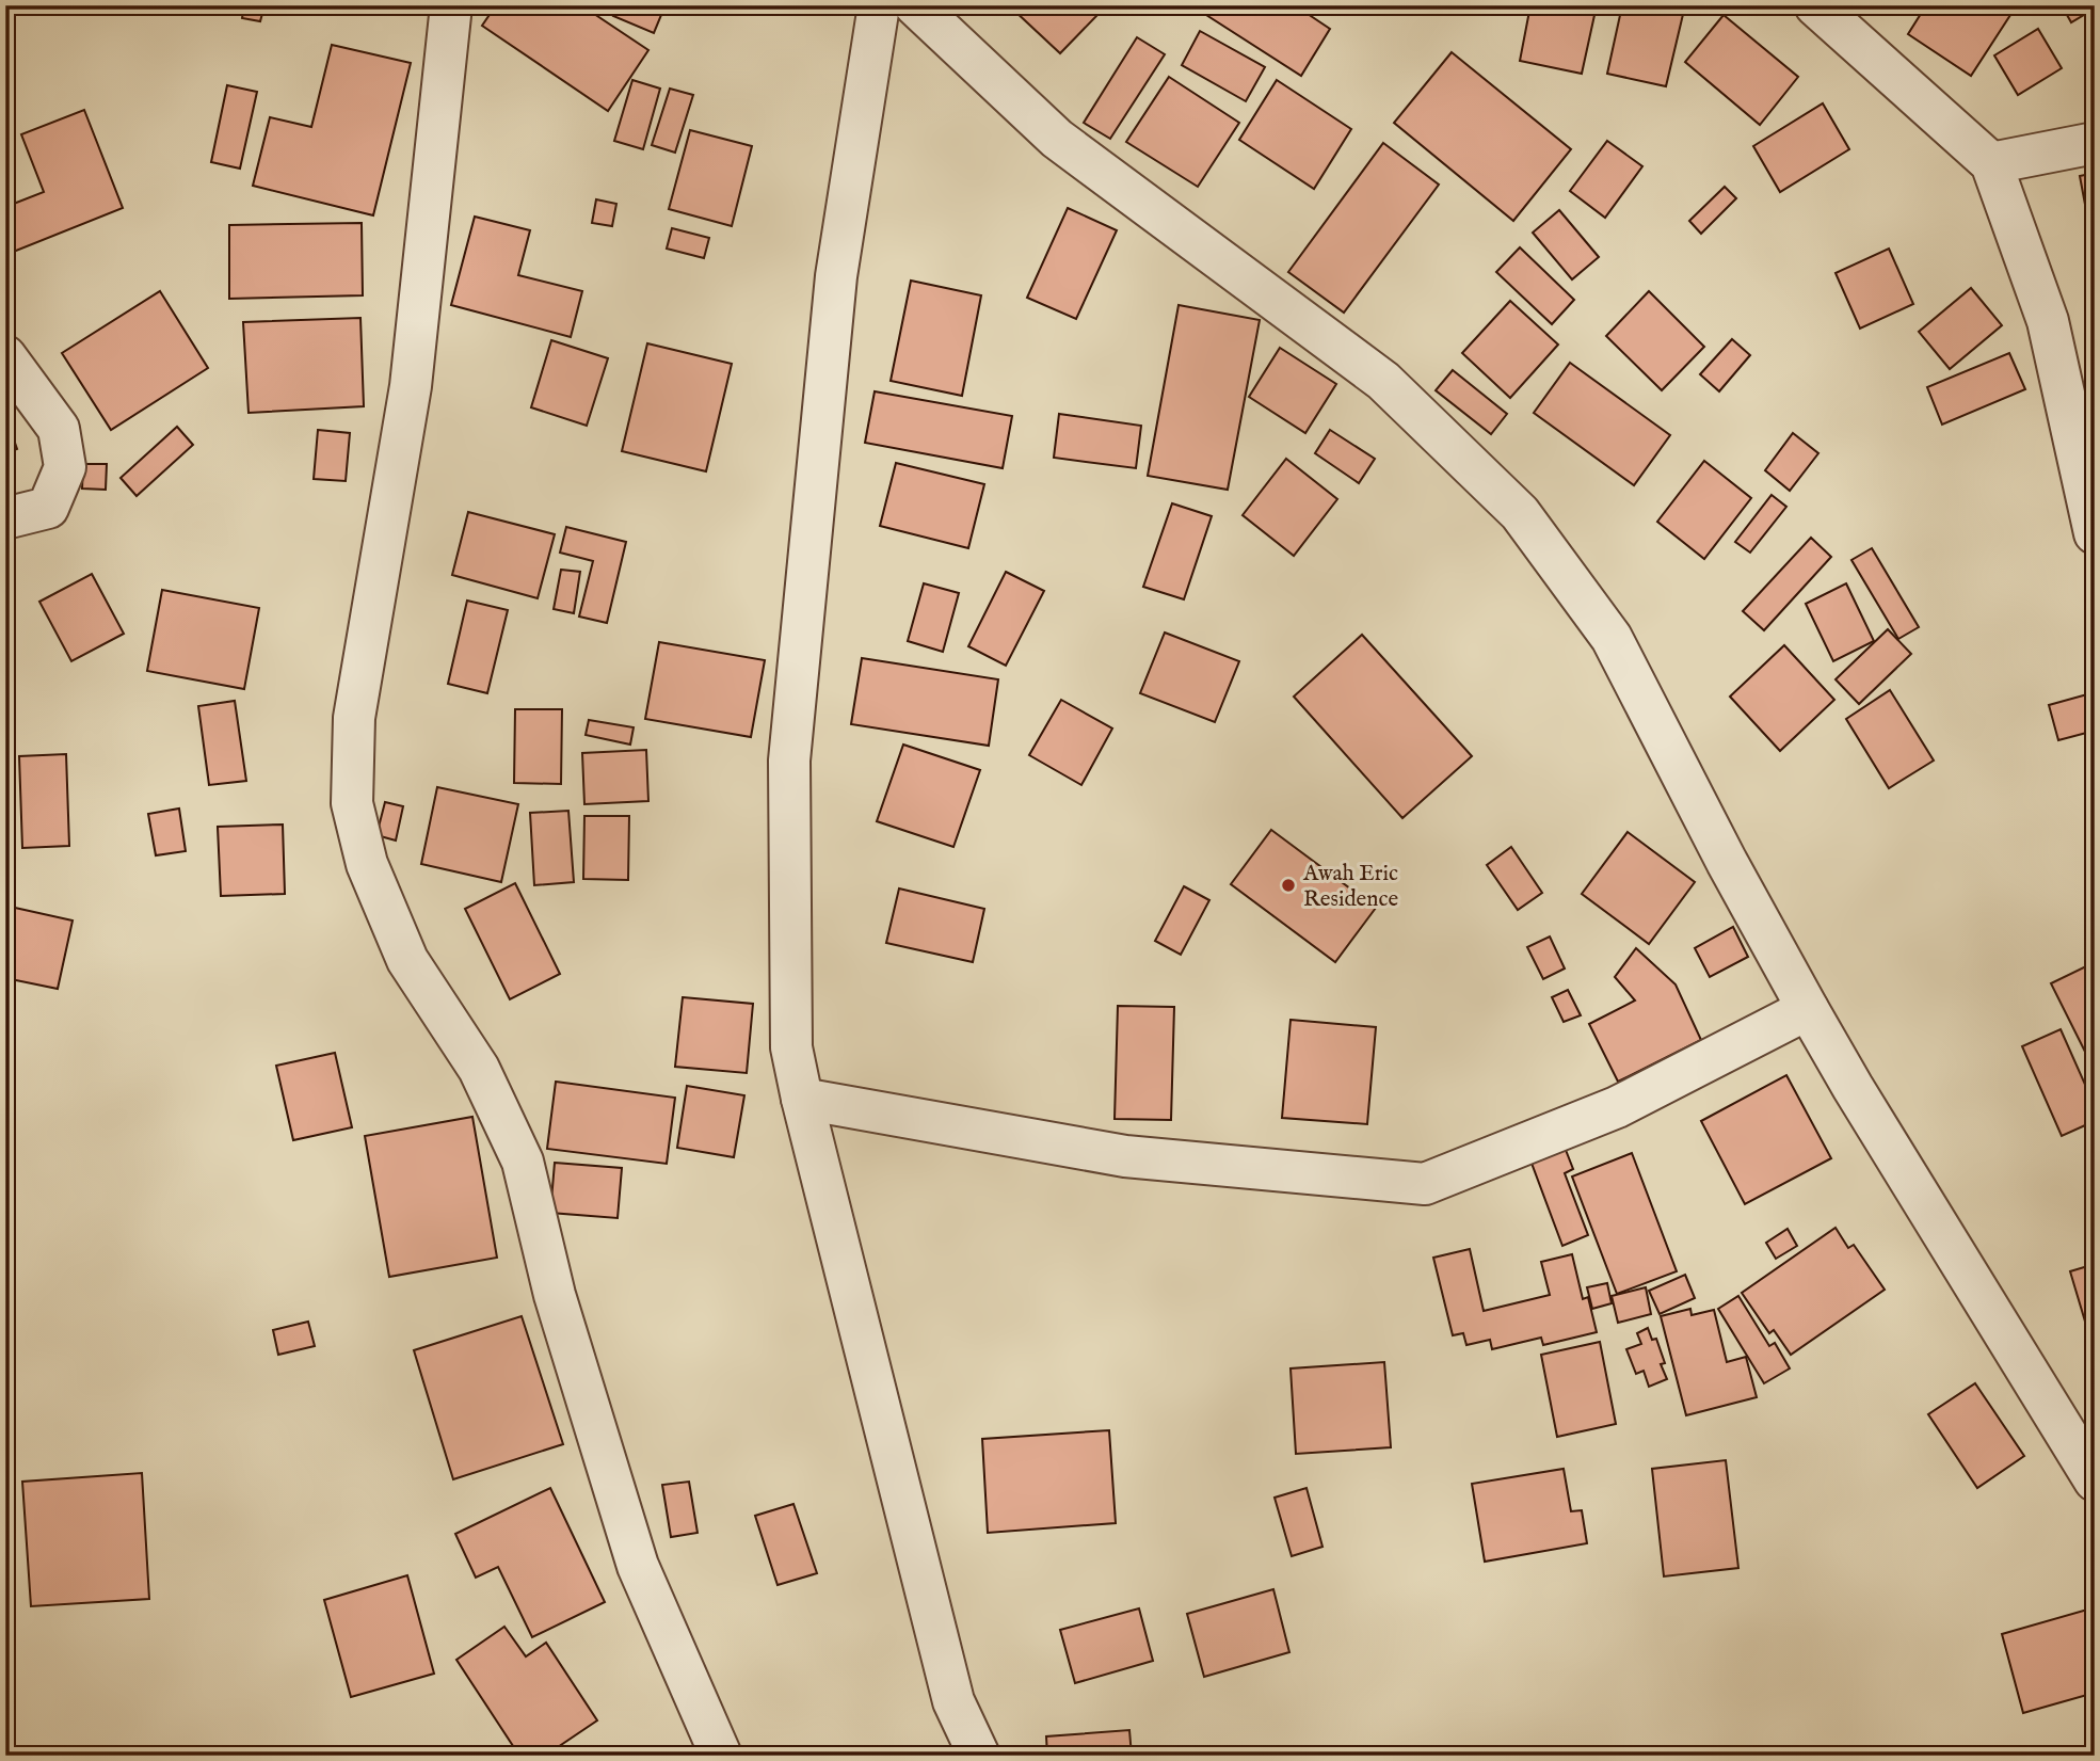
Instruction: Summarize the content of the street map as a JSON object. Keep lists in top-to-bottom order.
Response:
{
  "places": ["Awah Eric Residence"]
}
